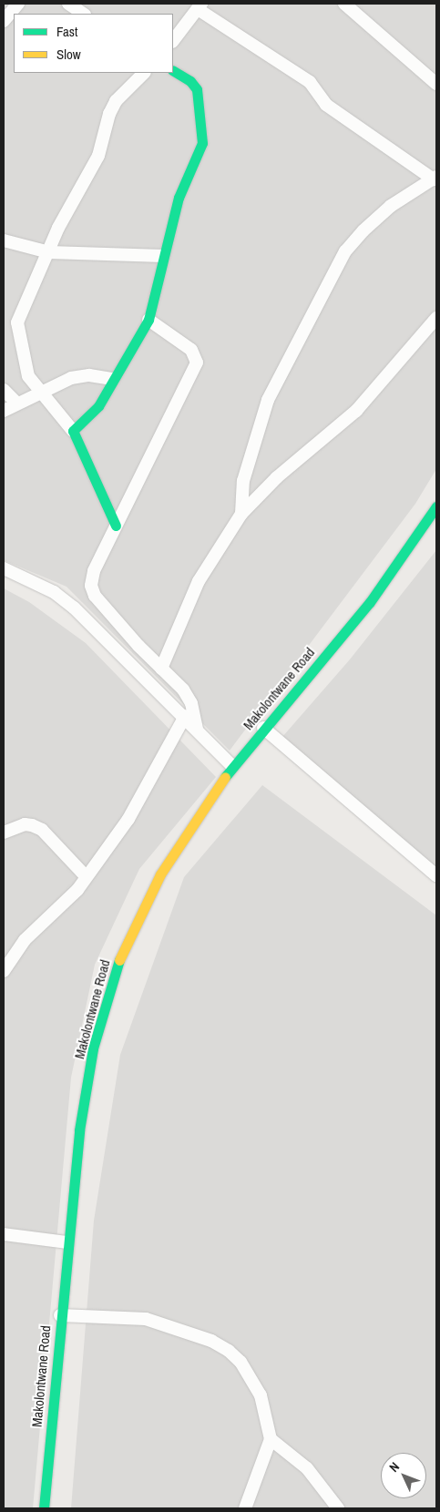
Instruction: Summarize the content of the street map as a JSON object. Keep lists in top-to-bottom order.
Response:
{
  "streets": {
    "main road": ["Makolontwane Road"]
  },
  "legend": ["Fast", "Slow"],
  "north": "top left"
}
